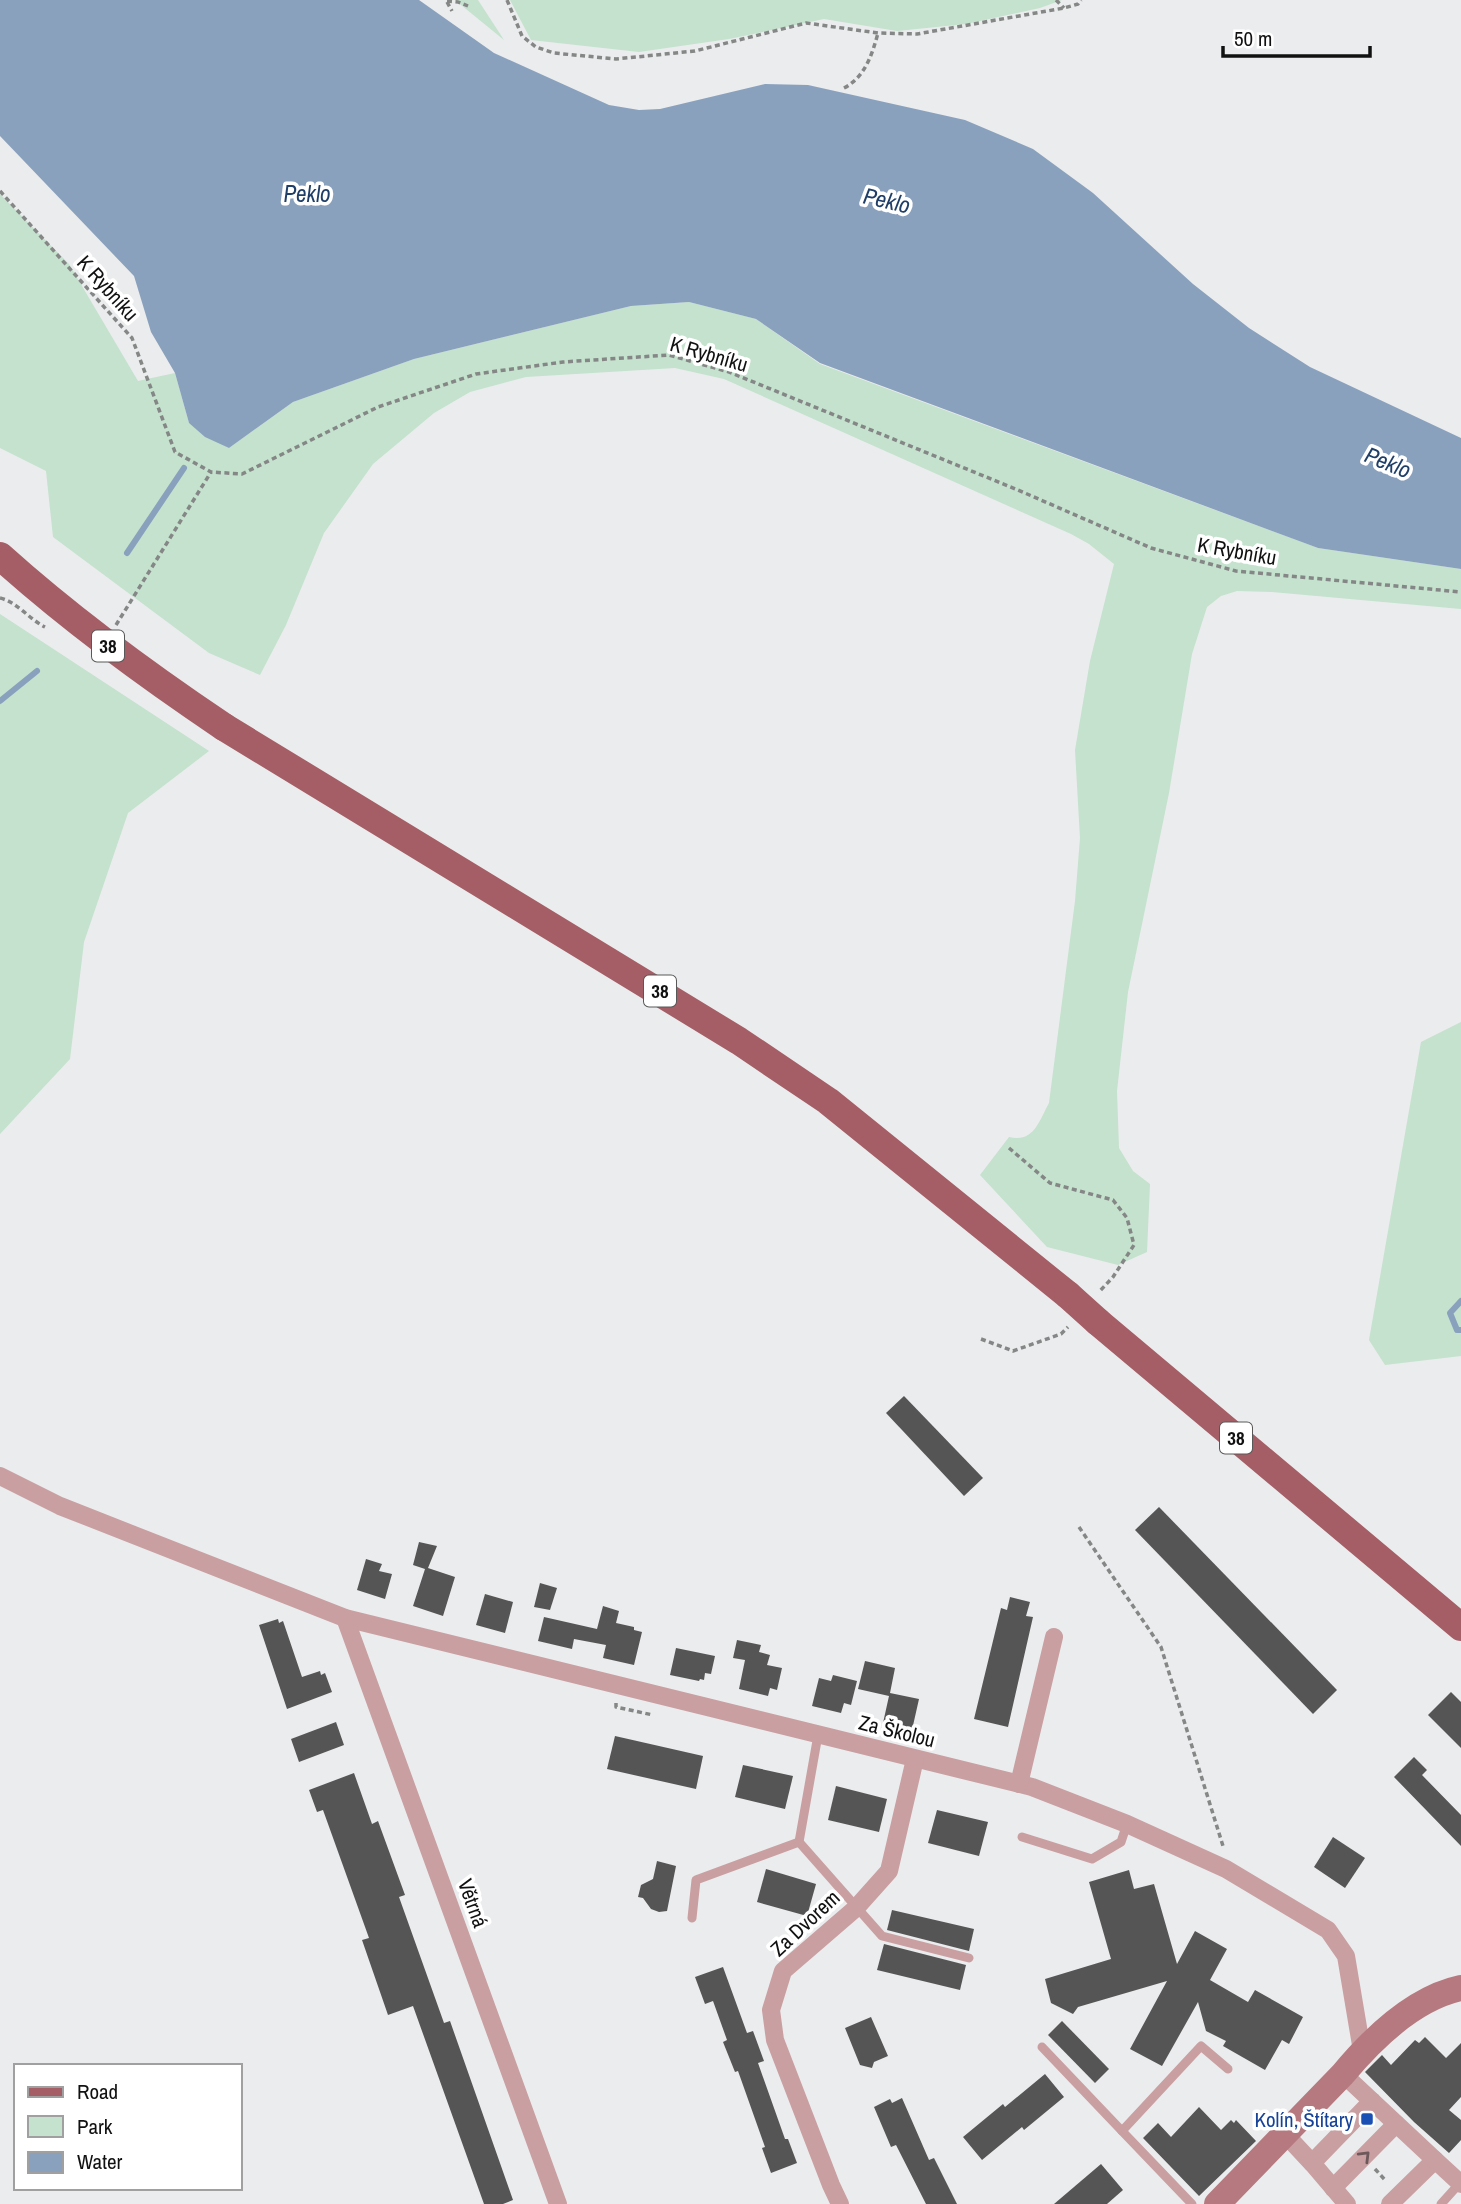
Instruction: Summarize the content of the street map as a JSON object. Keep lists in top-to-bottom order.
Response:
{
  "streets": {
    "main road": ["38"],
    "street": ["Za Školou", "Větrná", "Za Dvorem"],
    "path": ["K Rybníku"]
  },
  "crossings": [
    ["Za Školou", "Větrná"],
    ["Za Školou", "Za Dvorem"]
  ],
  "water": ["Peklo"],
  "places": {
    "transit": ["Kolín, Štítary"]
  },
  "legend": ["Road", "Park", "Water"],
  "scale_bar": "50 m"
}
